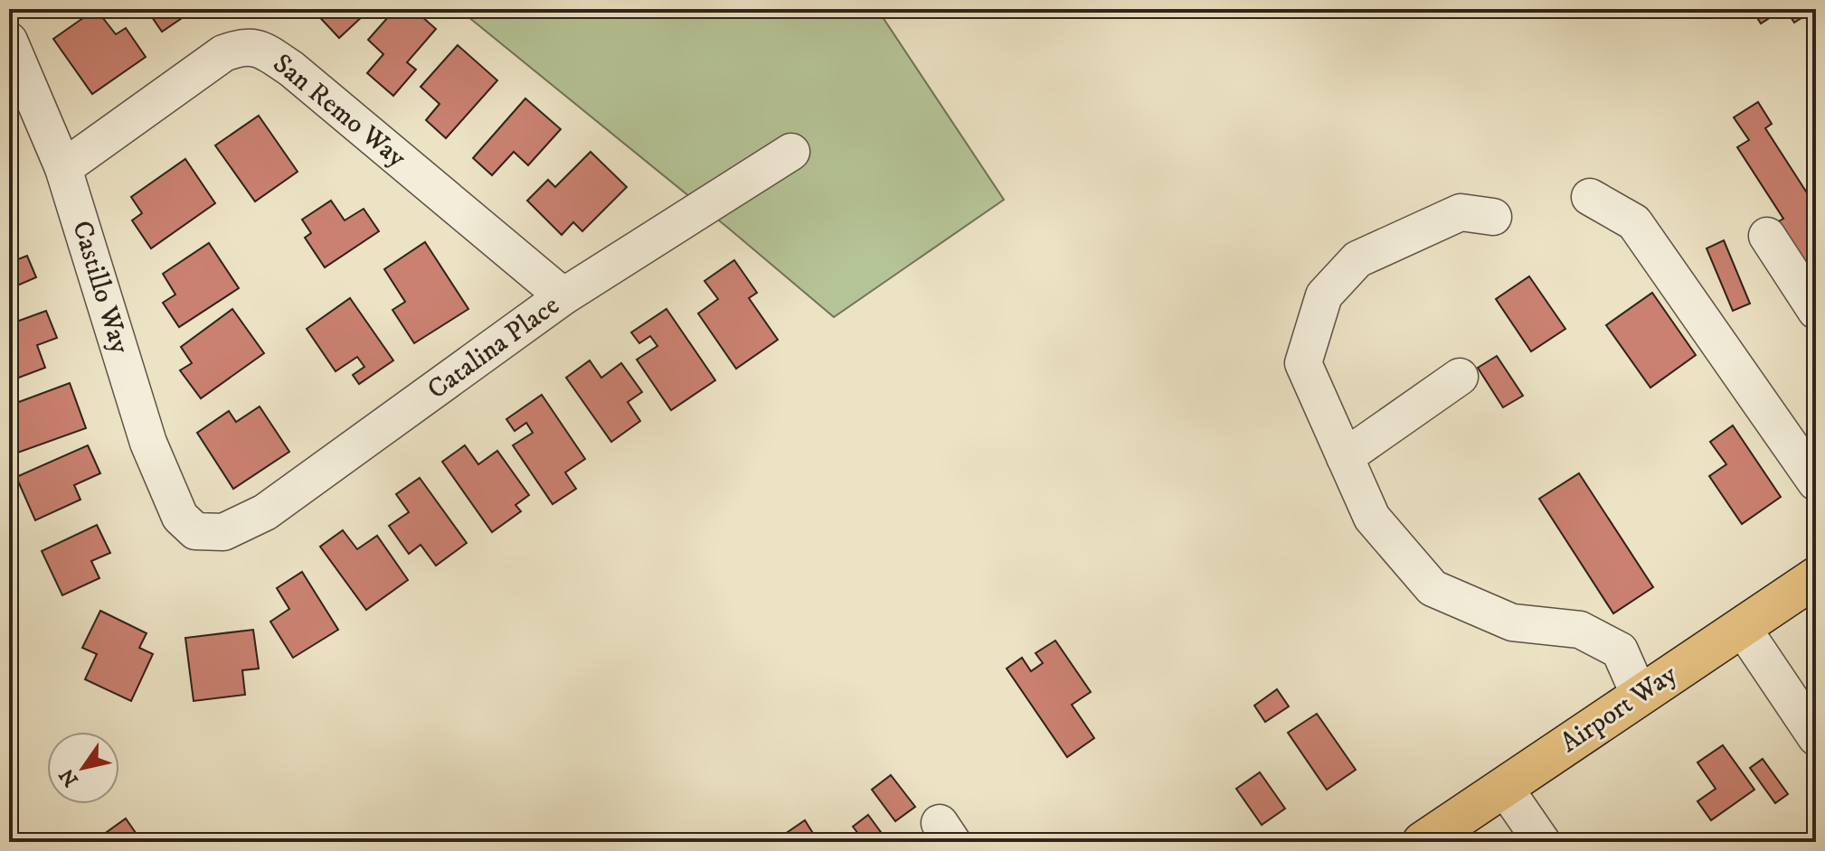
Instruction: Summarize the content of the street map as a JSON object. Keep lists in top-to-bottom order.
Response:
{
  "streets": {
    "main road": ["Airport Way"],
    "street": ["San Remo Way", "Castillo Way", "Catalina Place"]
  },
  "crossings": [
    ["San Remo Way", "Castillo Way"],
    ["San Remo Way", "Catalina Place"],
    ["Castillo Way", "Catalina Place"]
  ],
  "north": "bottom left"
}
